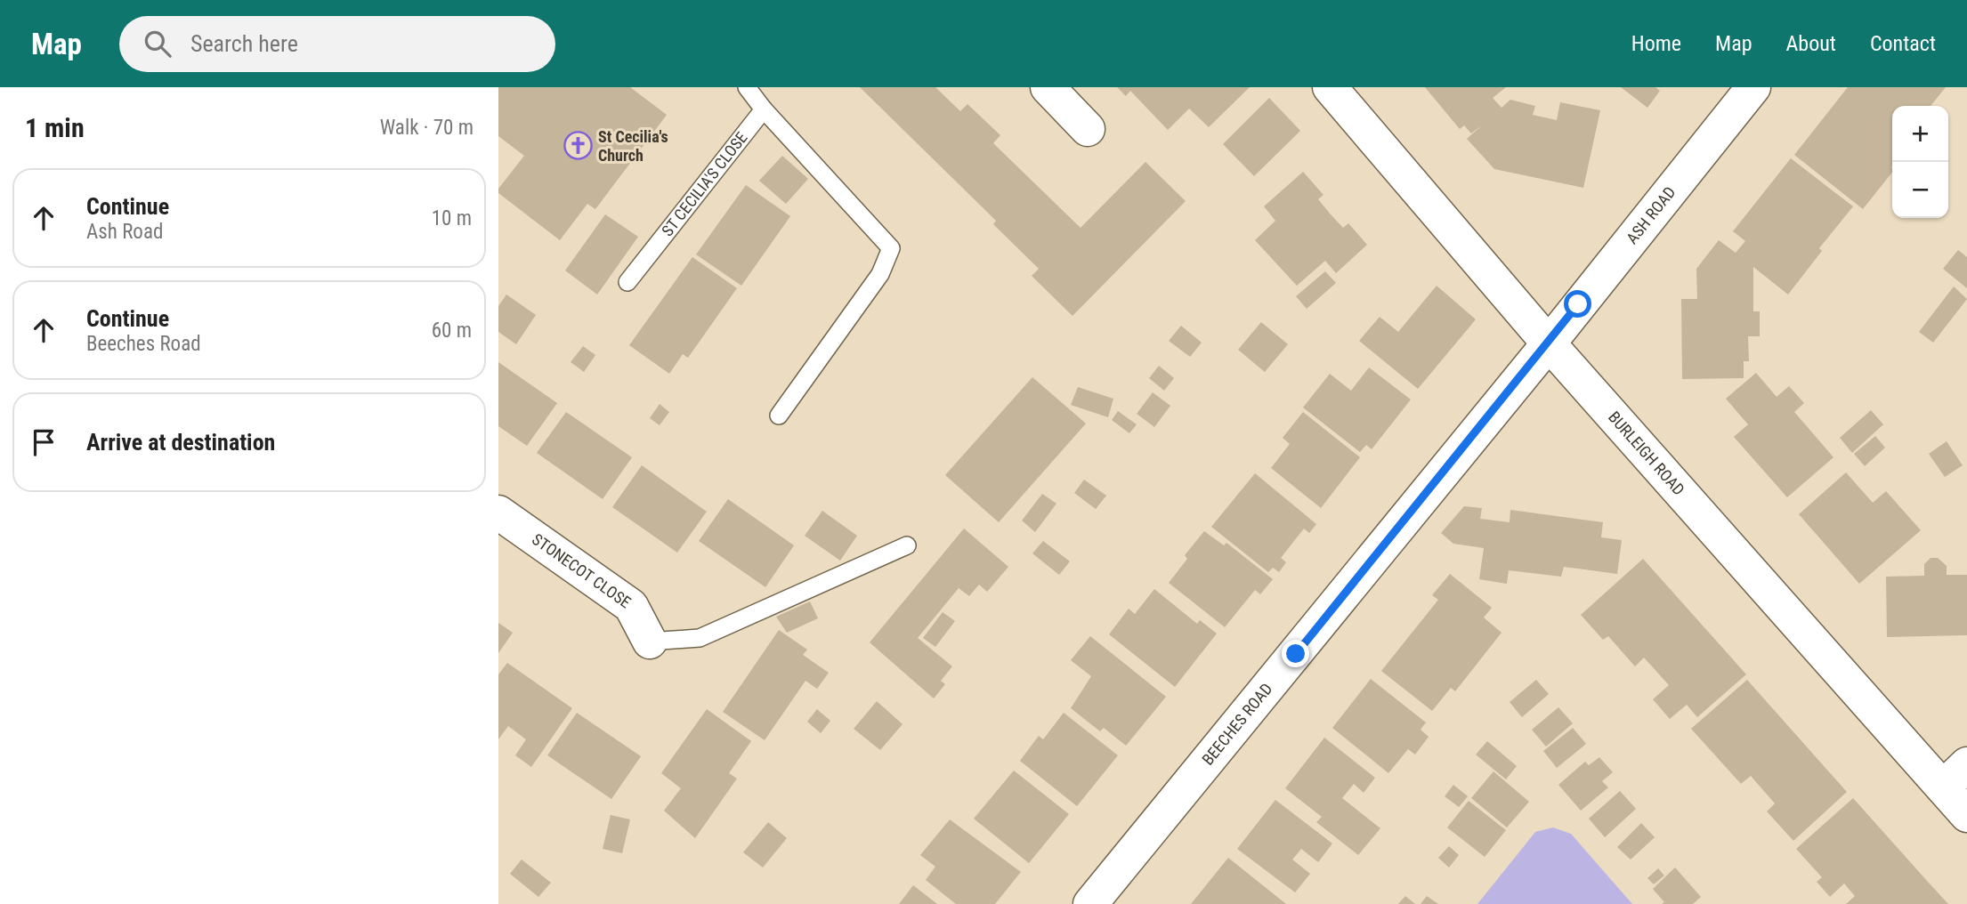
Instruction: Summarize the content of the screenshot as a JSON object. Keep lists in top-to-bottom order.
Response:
{
  "streets": {
    "street": [
      "ASH ROAD",
      "BURLEIGH ROAD",
      "STONECOT CLOSE",
      "BEECHES ROAD"
    ],
    "lane": ["ST CECILIA'S CLOSE"]
  },
  "crossings": [
    ["ASH ROAD", "BURLEIGH ROAD"],
    ["ASH ROAD", "BEECHES ROAD"],
    ["BURLEIGH ROAD", "BEECHES ROAD"]
  ],
  "places": {
    "church": ["St Cecilia's Church"]
  },
  "page": {
    "header": "Map",
    "search": "Search here",
    "nav": [
      "Home",
      "Map",
      "About",
      "Contact"
    ],
    "heading": ["1 min", "Walk · 70 m"],
    "map_buttons": ["+", "−"],
    "list": [
      ["Continue", "Ash Road", "10 m"],
      ["Continue", "Beeches Road", "60 m"],
      "Arrive at destination"
    ]
  }
}
